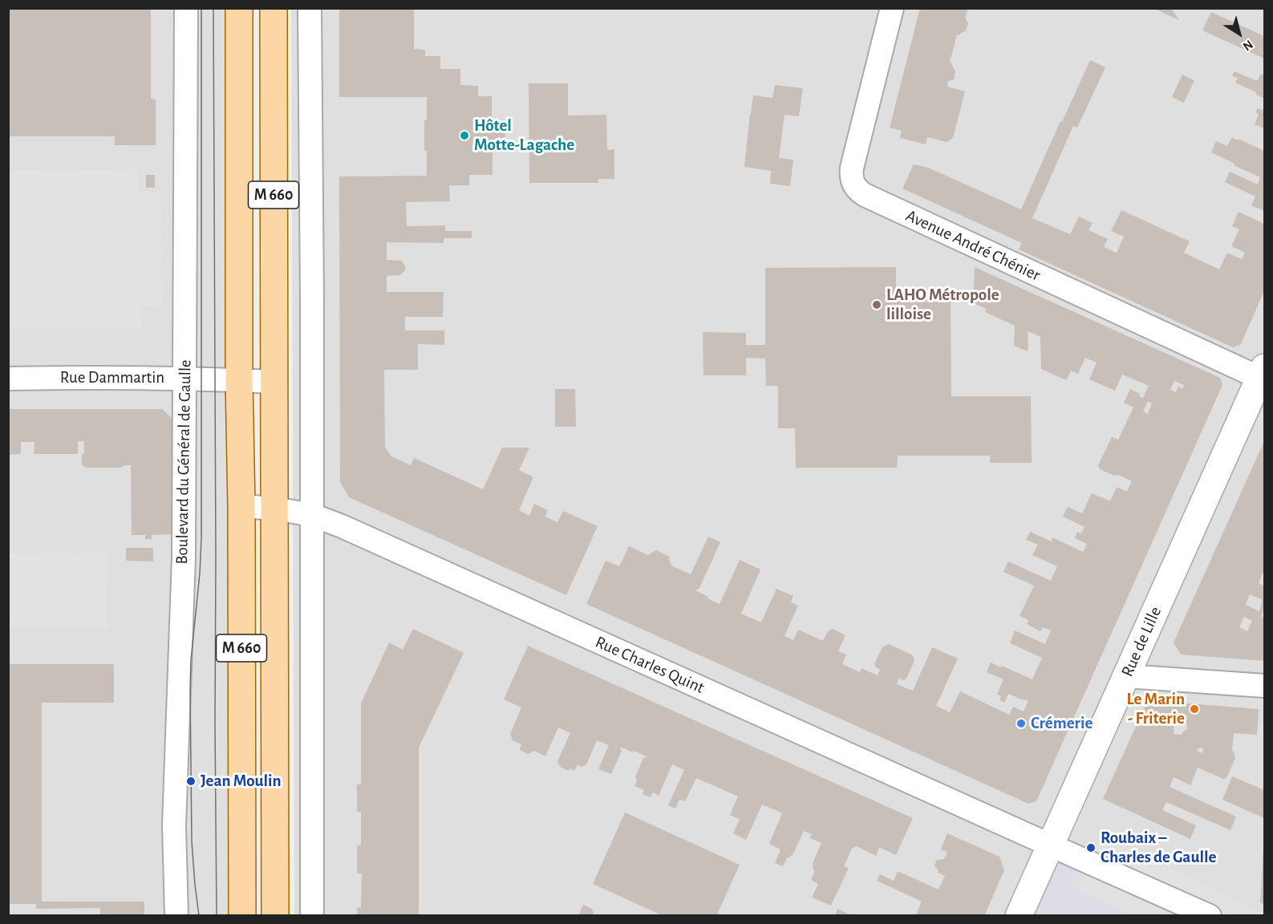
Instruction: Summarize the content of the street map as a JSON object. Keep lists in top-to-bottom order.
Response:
{
  "streets": {
    "main road": ["M 660"],
    "street": [
      "Avenue André Chénier",
      "Rue Dammartin",
      "Boulevard du Général de Gaulle",
      "Rue de Lille",
      "Rue Charles Quint"
    ]
  },
  "crossings": [
    ["M 660", "Rue Dammartin"],
    ["M 660", "Rue Charles Quint"],
    ["Avenue André Chénier", "Rue de Lille"],
    ["Rue Dammartin", "Boulevard du Général de Gaulle"],
    ["Rue de Lille", "Rue Charles Quint"]
  ],
  "places": [
    "Hôtel Motte-Lagache",
    "LAHO Métropole lilloise",
    "Le Marin - Friterie",
    "Crémerie",
    "Jean Moulin",
    "Roubaix – Charles de Gaulle"
  ],
  "north": "bottom right"
}
